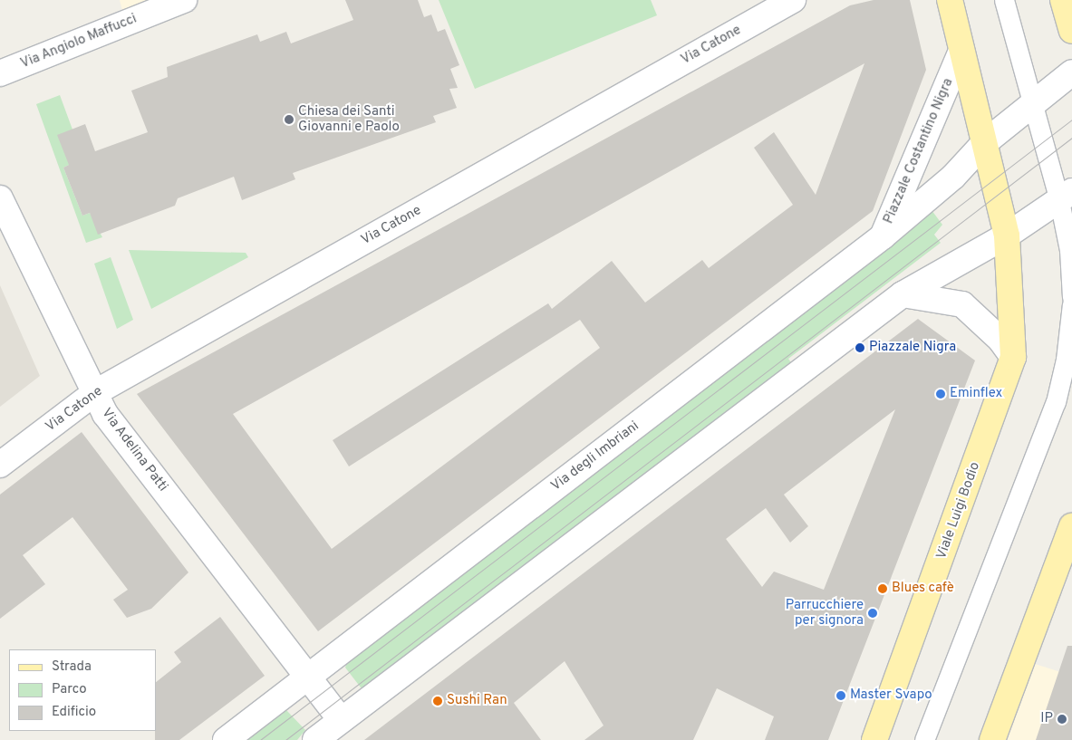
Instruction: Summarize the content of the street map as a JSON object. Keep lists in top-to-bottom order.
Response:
{
  "streets": {
    "main road": ["Piazzale Costantino Nigra", "Viale Luigi Bodio"],
    "street": [
      "Via Angiolo Maffucci",
      "Via Catone",
      "Via Adelina Patti",
      "Via degli Imbriani"
    ]
  },
  "crossings": [
    ["Via Catone", "Via Adelina Patti"],
    ["Piazzale Costantino Nigra", "Via degli Imbriani"],
    ["Piazzale Costantino Nigra", "Viale Luigi Bodio"],
    ["Via Adelina Patti", "Via degli Imbriani"]
  ],
  "places": [
    "Chiesa dei Santi Giovanni e Paolo",
    "Piazzale Nigra",
    "Eminflex",
    "Blues cafè",
    "Parrucchiere per signora",
    "Master Svapo",
    "Sushi Ran",
    "IP"
  ],
  "legend": ["Strada", "Parco", "Edificio"]
}
